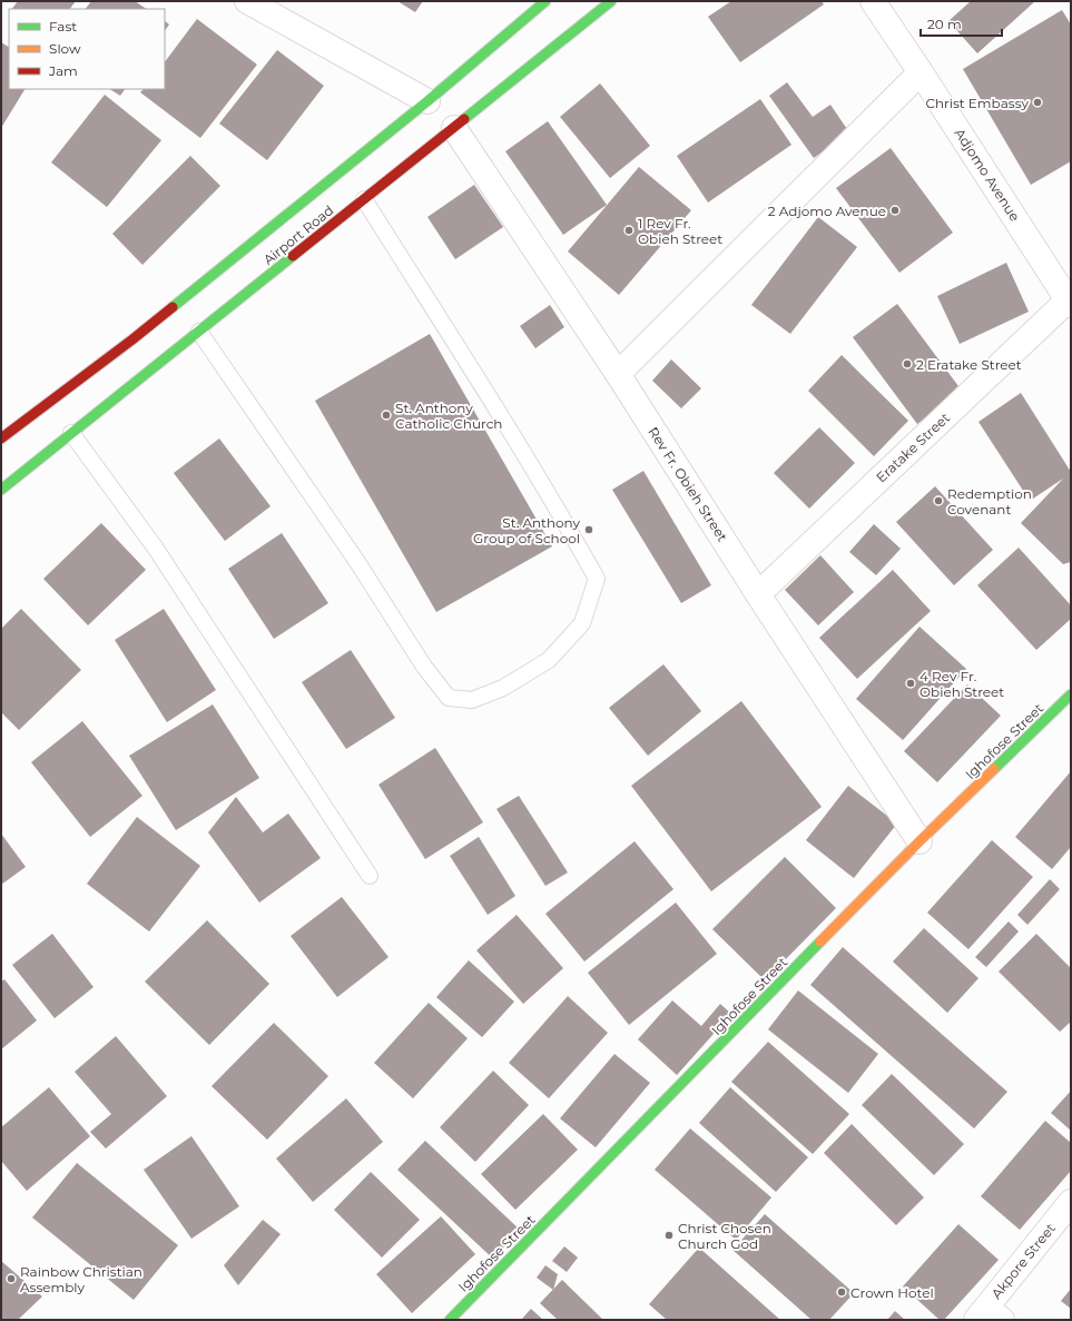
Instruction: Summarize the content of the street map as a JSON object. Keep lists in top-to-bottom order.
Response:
{
  "streets": {
    "main road": ["Airport Road", "Ighofose Street"],
    "street": [
      "Adjomo Avenue",
      "Eratake Street",
      "Rev Fr. Obieh Street",
      "Akpore Street"
    ]
  },
  "crossings": [
    ["Adjomo Avenue", "Eratake Street"],
    ["Airport Road", "Rev Fr. Obieh Street"],
    ["Eratake Street", "Rev Fr. Obieh Street"],
    ["Rev Fr. Obieh Street", "Ighofose Street"]
  ],
  "places": [
    "Christ Embassy",
    "2 Adjomo Avenue",
    "1 Rev Fr. Obieh Street",
    "2 Eratake Street",
    "St. Anthony Catholic Church",
    "Redemption Covenant",
    "St. Anthony Group of School",
    "4 Rev Fr. Obieh Street",
    "Christ Chosen Church God",
    "Rainbow Christian Assembly",
    "Crown Hotel"
  ],
  "legend": ["Fast", "Slow", "Jam"],
  "scale_bar": "20 m"
}
